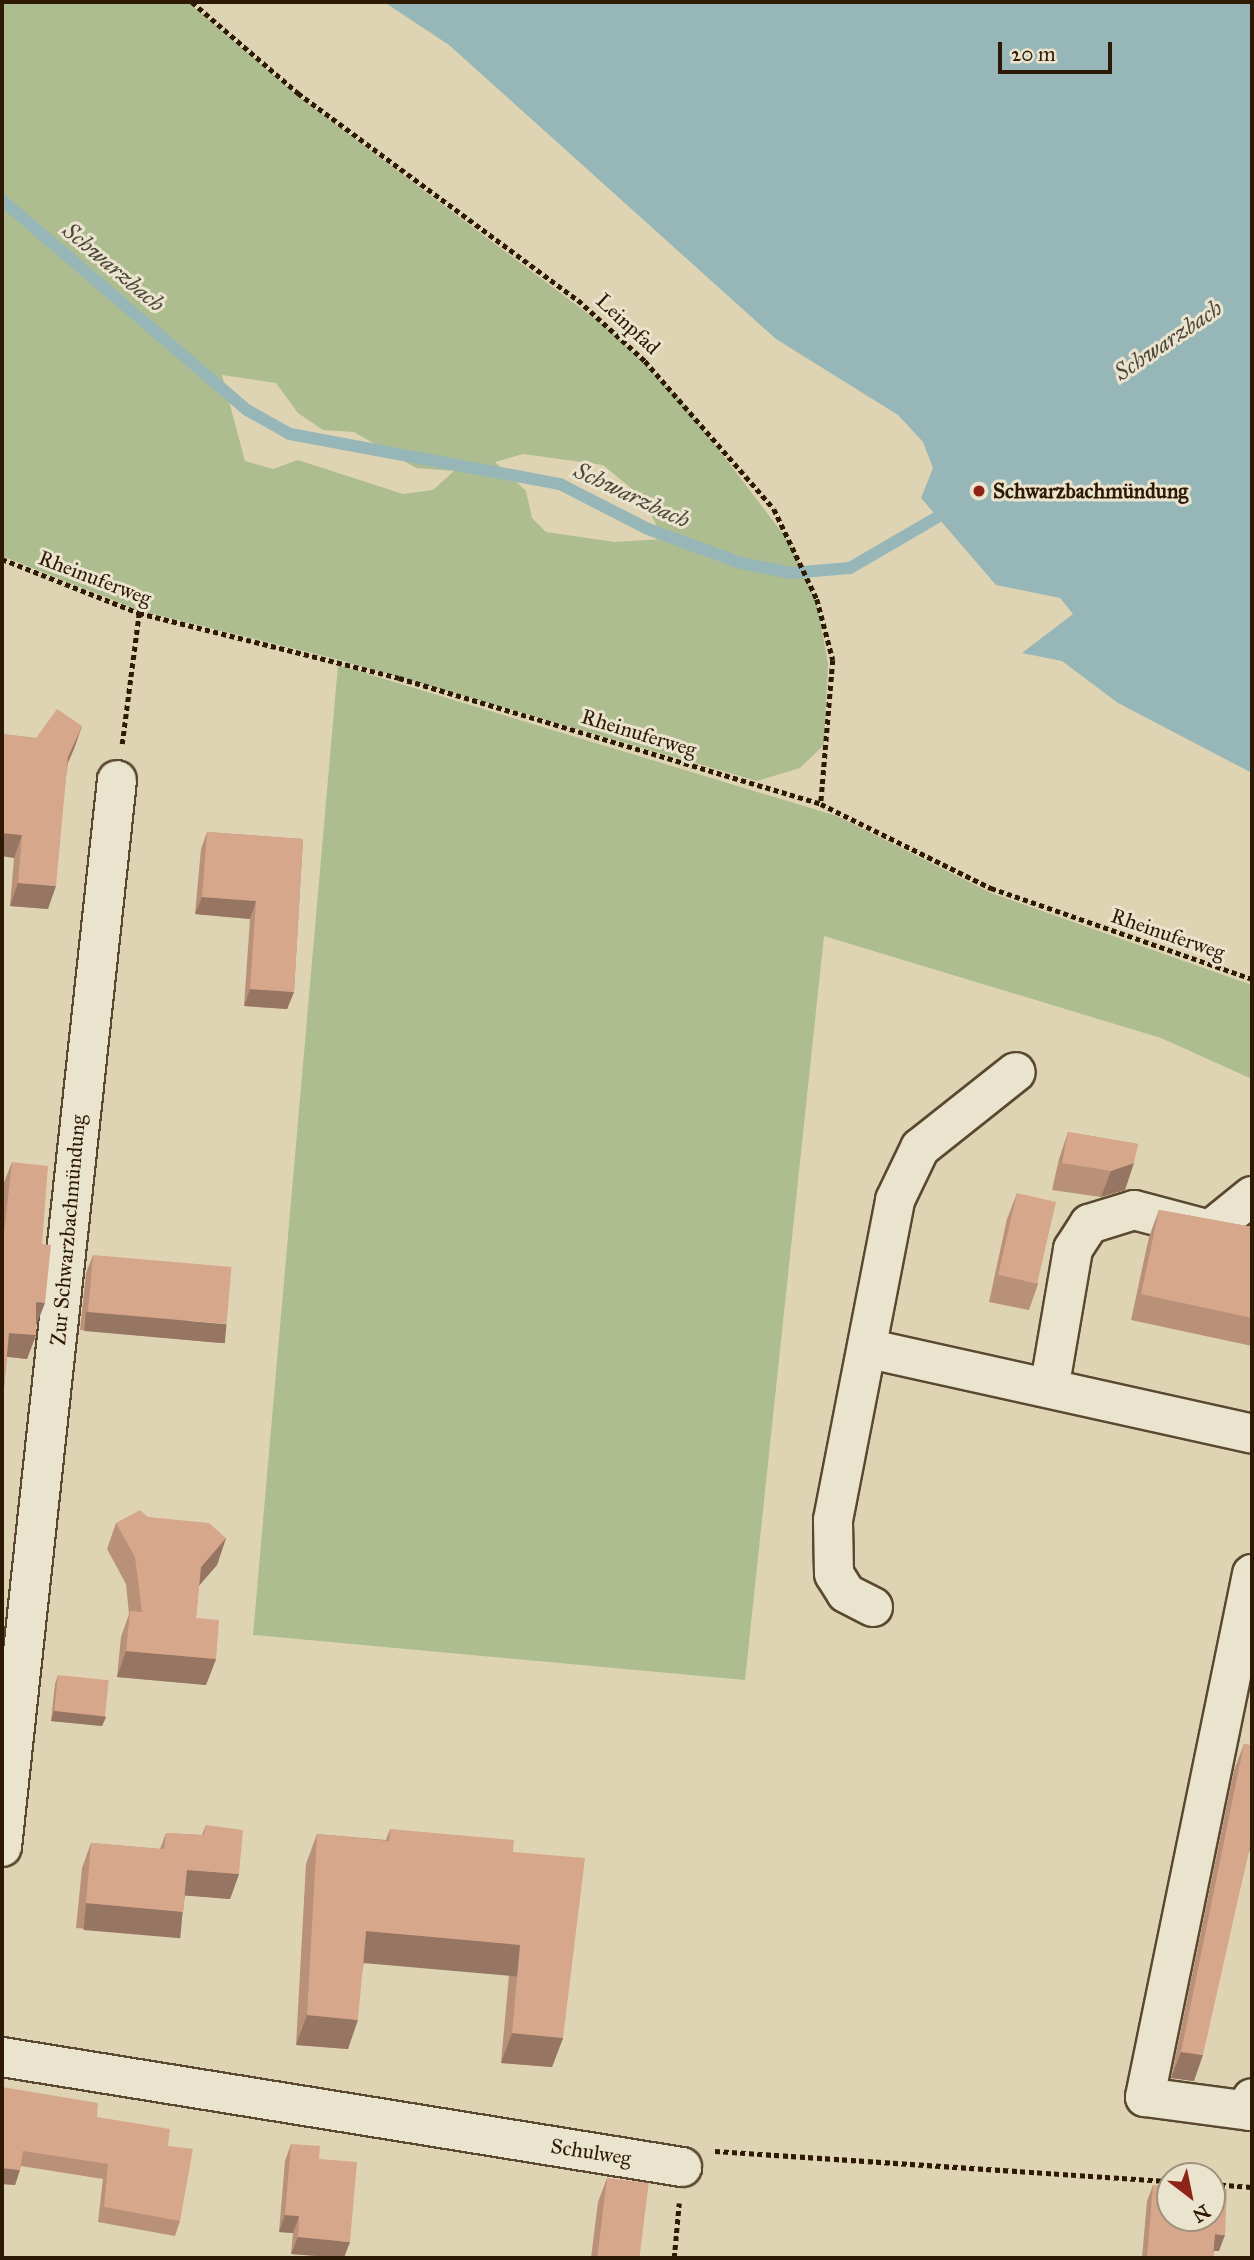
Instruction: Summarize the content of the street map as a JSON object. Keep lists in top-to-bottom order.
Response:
{
  "streets": {
    "street": ["Zur Schwarzbachmündung", "Schulweg"],
    "path": ["Leinpfad", "Rheinuferweg"]
  },
  "crossings": [
    ["Leinpfad", "Rheinuferweg"]
  ],
  "water": ["Schwarzbach"],
  "places": ["Schwarzbachmündung"],
  "scale_bar": "20 m",
  "north": "bottom right"
}
